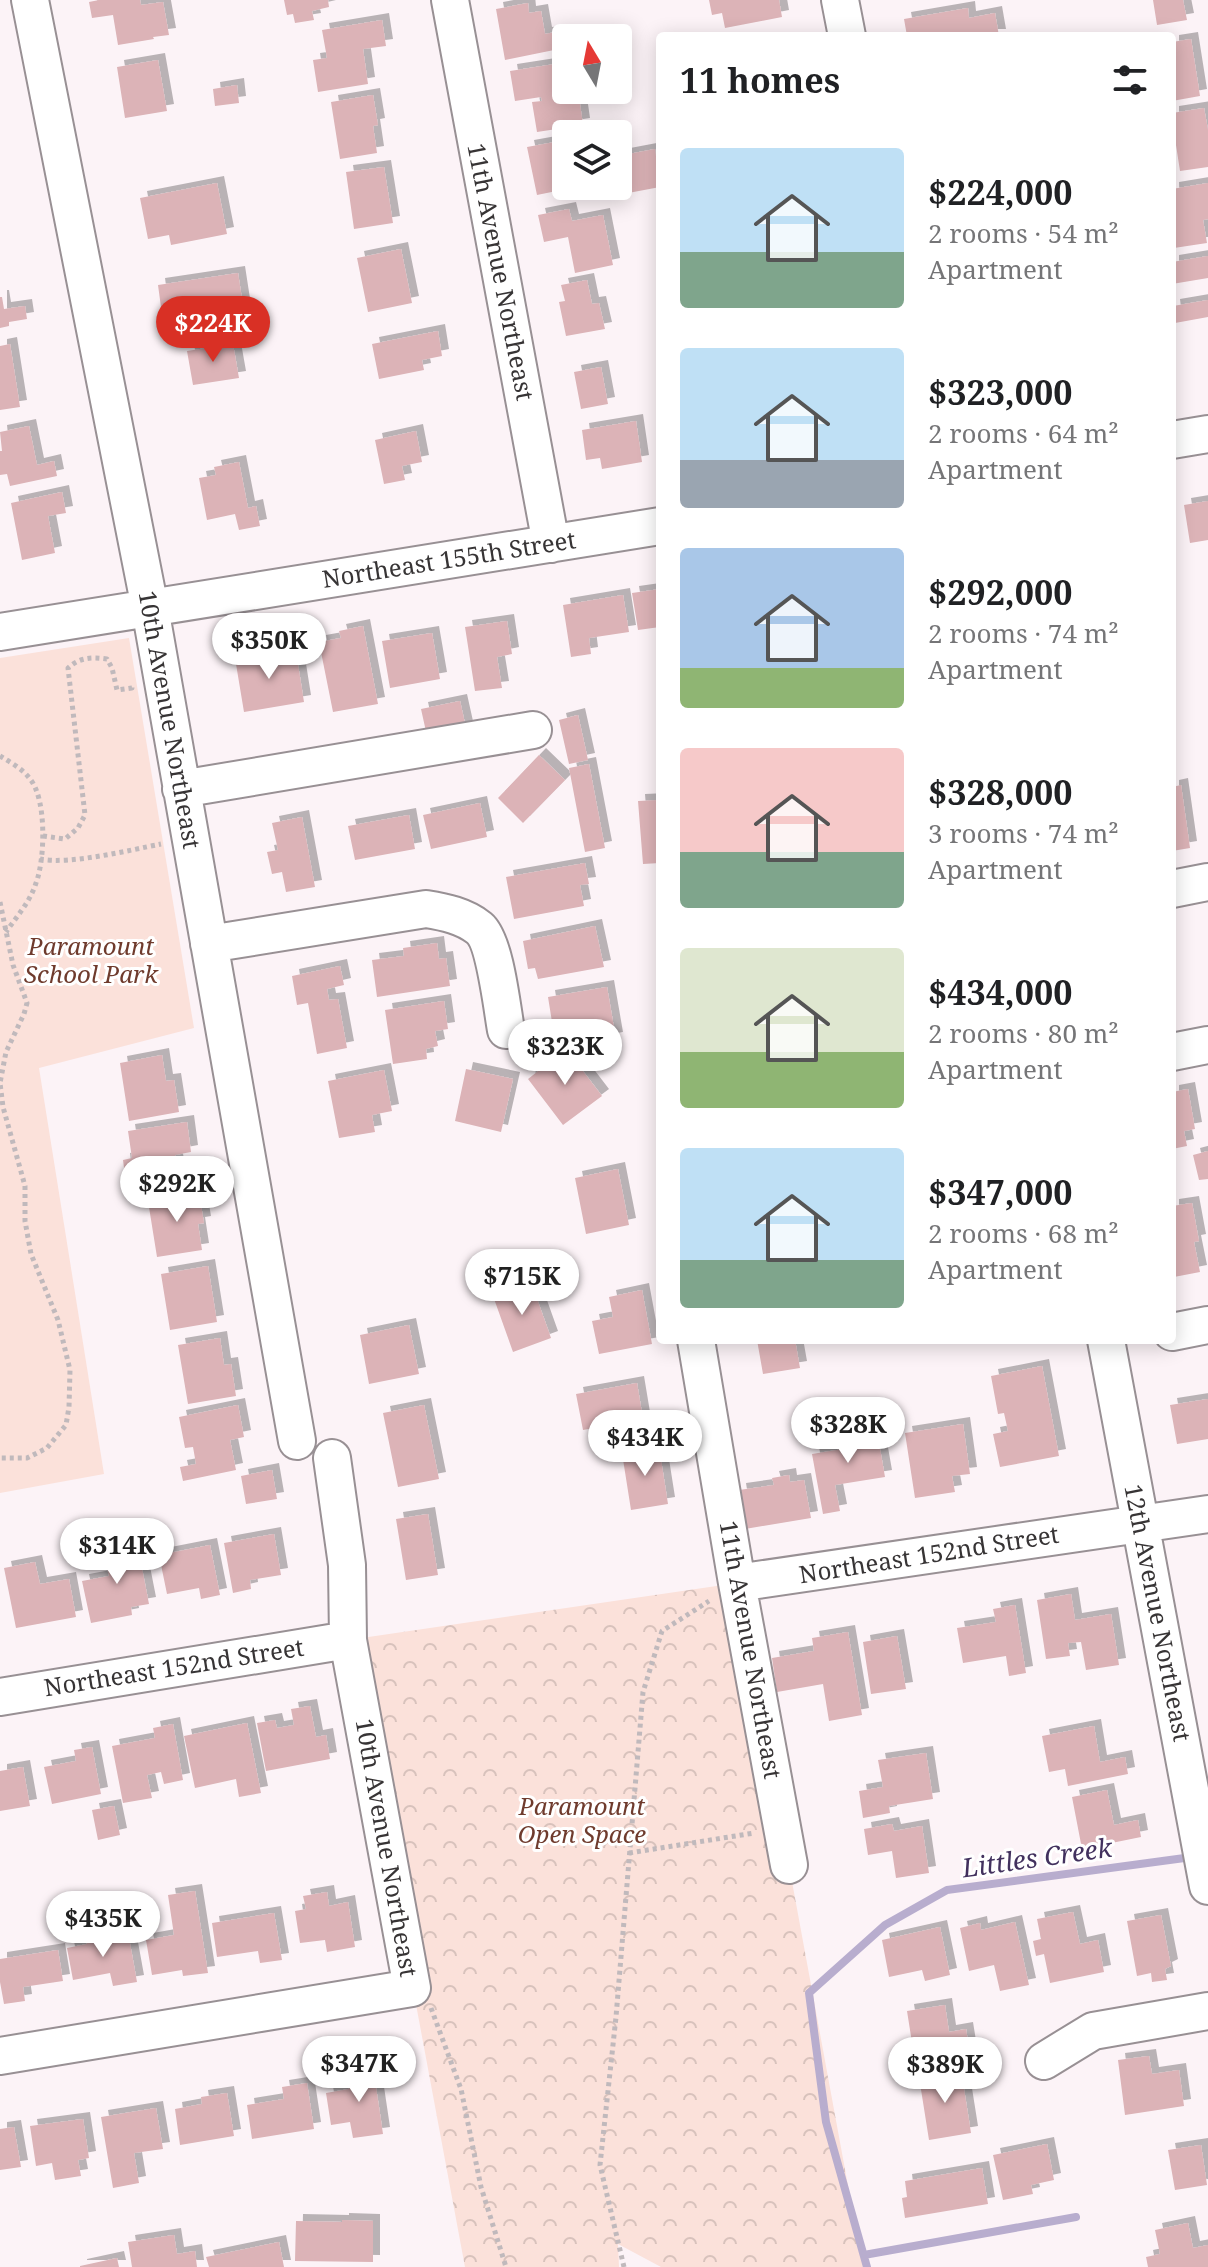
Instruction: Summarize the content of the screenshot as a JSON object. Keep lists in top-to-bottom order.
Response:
{
  "streets": {
    "street": [
      "11th Avenue Northeast",
      "Northeast 155th Street",
      "10th Avenue Northeast",
      "Northeast 152nd Street",
      "12th Avenue Northeast"
    ]
  },
  "crossings": [
    ["11th Avenue Northeast", "Northeast 155th Street"],
    ["11th Avenue Northeast", "Northeast 152nd Street"],
    ["Northeast 155th Street", "10th Avenue Northeast"],
    ["10th Avenue Northeast", "Northeast 152nd Street"],
    ["Northeast 152nd Street", "12th Avenue Northeast"]
  ],
  "water": ["Littles Creek"],
  "parks": ["Paramount School Park", "Paramount Open Space"],
  "north": "top",
  "page": {
    "heading": "11 homes",
    "list": [
      {
        "name": "$224,000",
        "note": "2 rooms · 54 m² · Apartment"
      },
      {
        "name": "$323,000",
        "note": "2 rooms · 64 m² · Apartment"
      },
      {
        "name": "$292,000",
        "note": "2 rooms · 74 m² · Apartment"
      },
      {
        "name": "$328,000",
        "note": "3 rooms · 74 m² · Apartment"
      },
      {
        "name": "$434,000",
        "note": "2 rooms · 80 m² · Apartment"
      },
      {
        "name": "$347,000",
        "note": "2 rooms · 68 m² · Apartment"
      }
    ],
    "price": [
      "$224K",
      "$350K",
      "$323K",
      "$292K",
      "$715K",
      "$328K",
      "$434K",
      "$314K",
      "$435K",
      "$347K",
      "$389K"
    ]
  }
}
